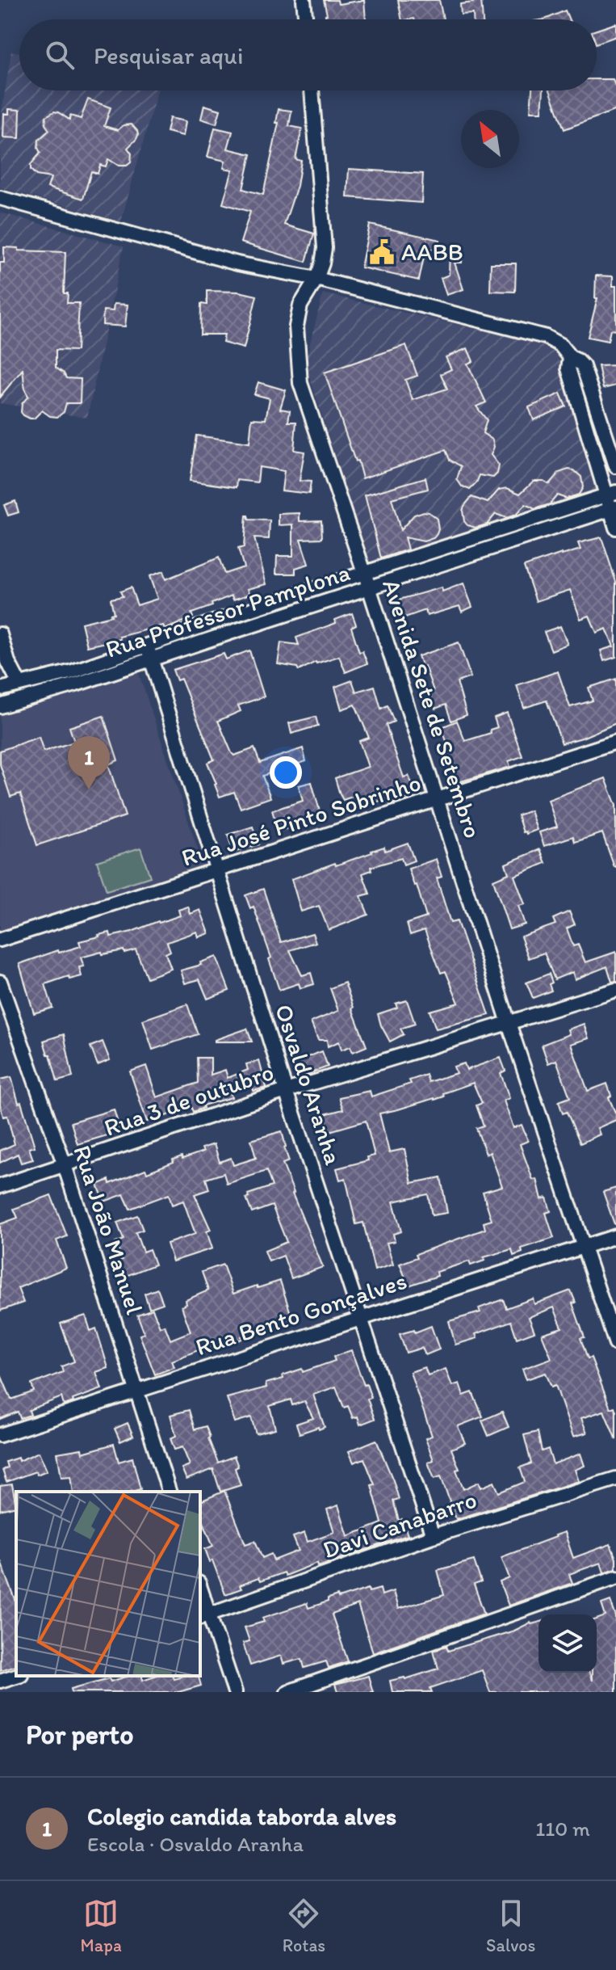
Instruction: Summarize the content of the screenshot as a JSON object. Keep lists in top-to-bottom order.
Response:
{
  "streets": {
    "street": [
      "Rua Professor Pamplona",
      "Avenida Sete de Setembro",
      "Rua José Pinto Sobrinho",
      "Osvaldo Aranha",
      "Rua 3 de outubro",
      "Rua João Manuel",
      "Rua Bento Gonçalves",
      "Davi Canabarro"
    ]
  },
  "crossings": [
    ["Rua Professor Pamplona", "Avenida Sete de Setembro"],
    ["Rua Professor Pamplona", "Osvaldo Aranha"],
    ["Avenida Sete de Setembro", "Rua José Pinto Sobrinho"],
    ["Avenida Sete de Setembro", "Rua 3 de outubro"],
    ["Avenida Sete de Setembro", "Rua Bento Gonçalves"],
    ["Rua José Pinto Sobrinho", "Osvaldo Aranha"],
    ["Osvaldo Aranha", "Rua 3 de outubro"],
    ["Osvaldo Aranha", "Rua Bento Gonçalves"],
    ["Osvaldo Aranha", "Davi Canabarro"],
    ["Rua 3 de outubro", "Rua João Manuel"],
    ["Rua João Manuel", "Rua Bento Gonçalves"]
  ],
  "places": {
    "public building": ["AABB"]
  },
  "north": "top left",
  "page": {
    "search": "Pesquisar aqui",
    "pins": "1",
    "heading": "Por perto",
    "list": [
      {
        "mark": "1",
        "name": "Colegio candida taborda alves",
        "note": "Escola · Osvaldo Aranha",
        "value": "110 m"
      }
    ],
    "nav": ["Mapa", "Rotas", "Salvos"]
  }
}
